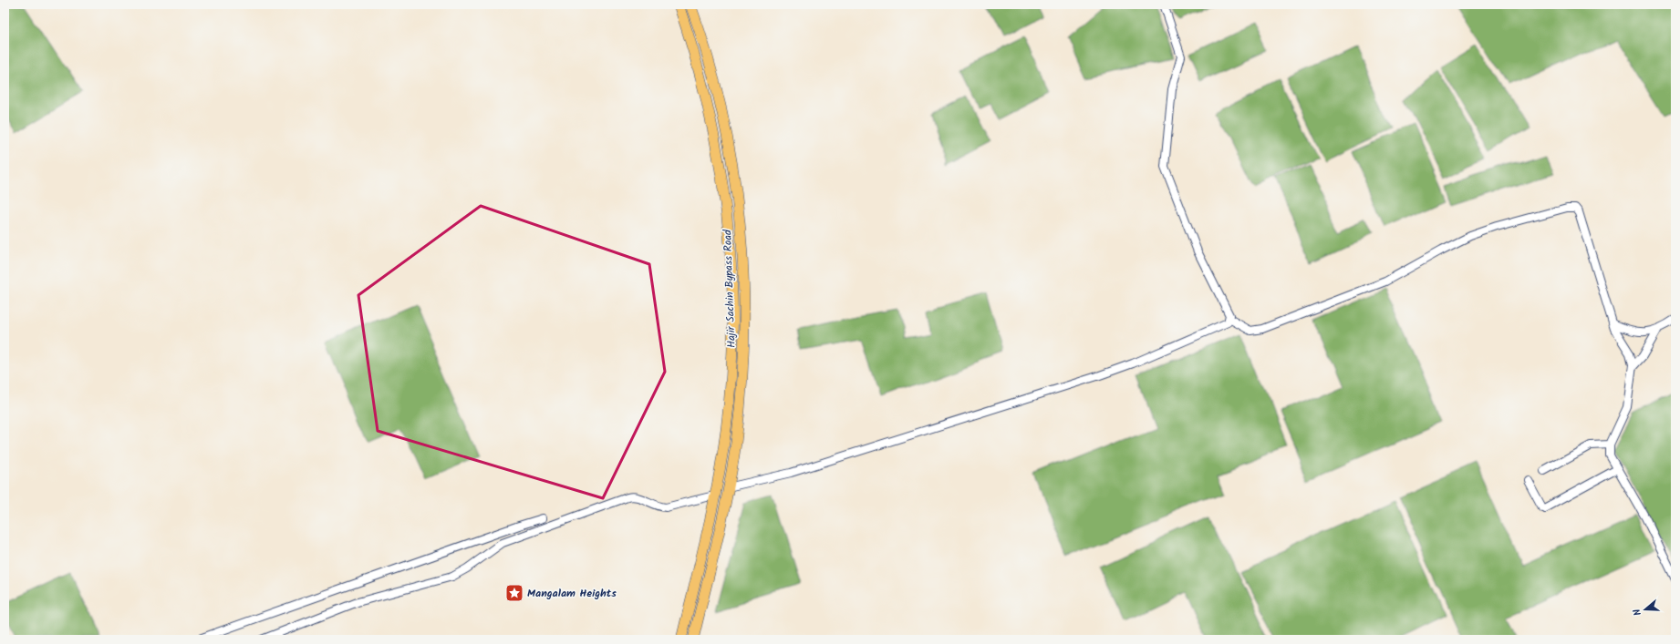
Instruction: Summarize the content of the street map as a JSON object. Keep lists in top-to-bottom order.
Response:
{
  "streets": {
    "highway": ["Hajir Sachin Bypass Road"]
  },
  "places": {
    "place": ["Mangalam Heights"]
  },
  "north": "left"
}
